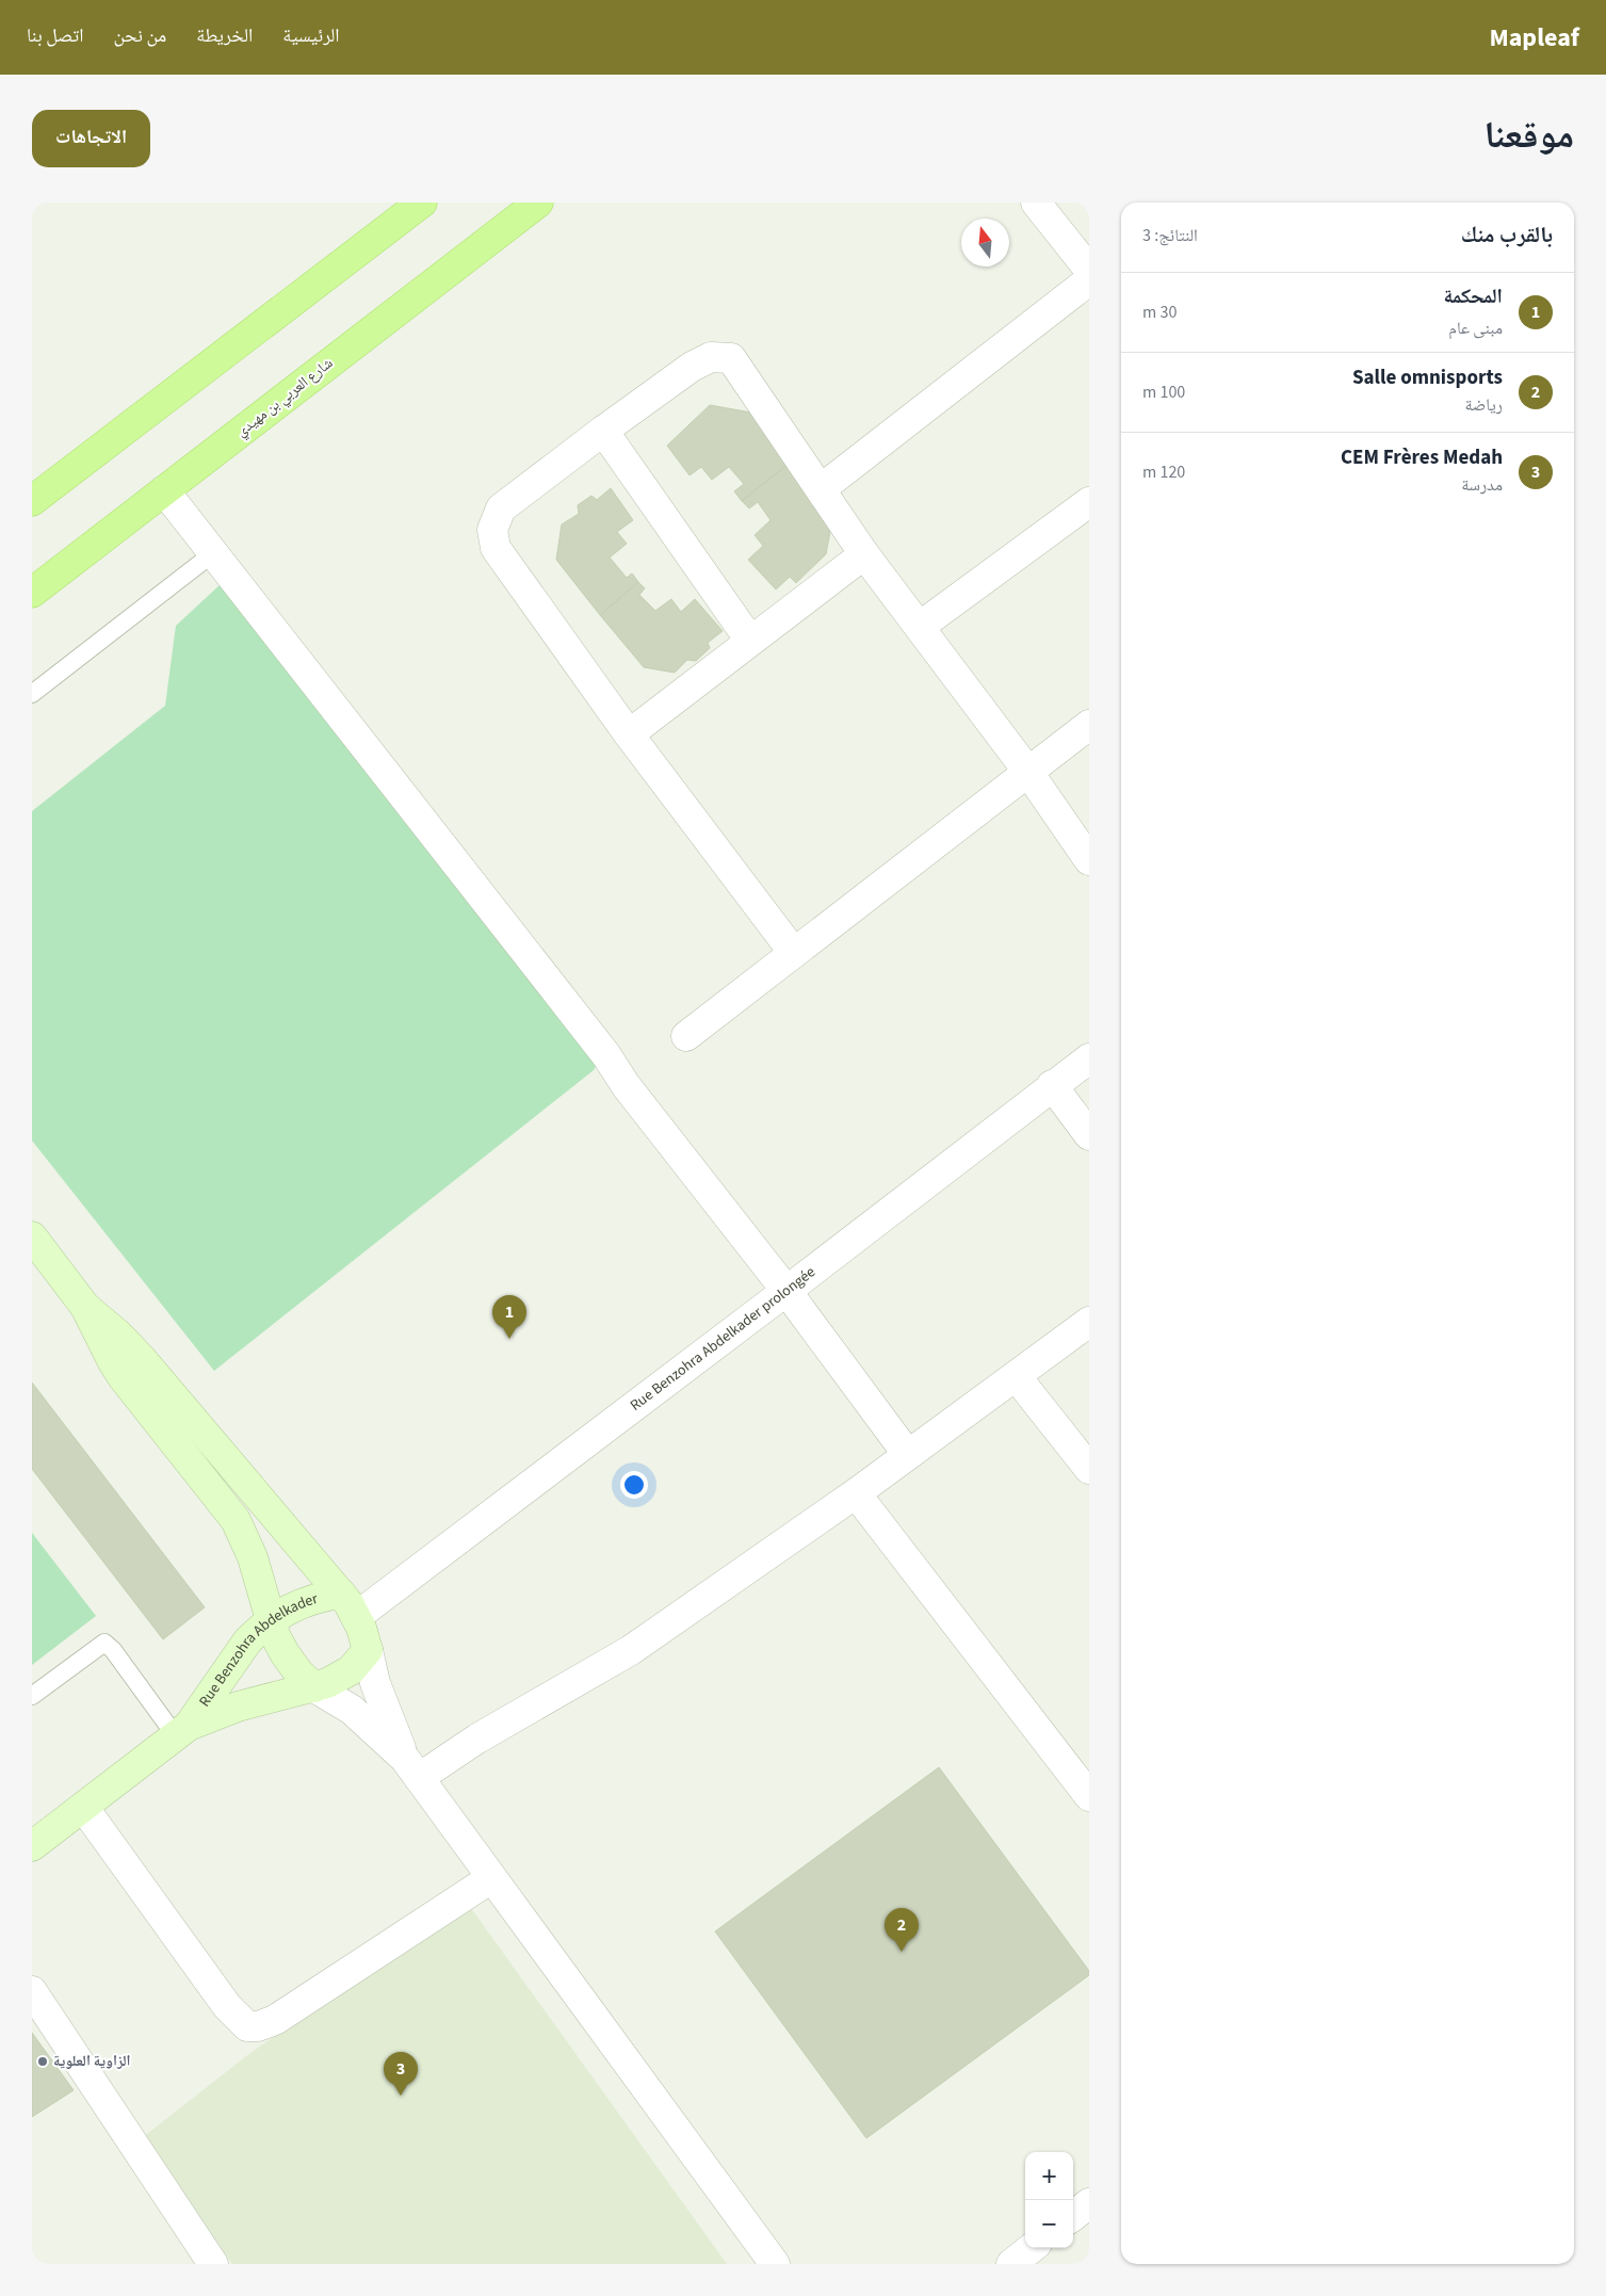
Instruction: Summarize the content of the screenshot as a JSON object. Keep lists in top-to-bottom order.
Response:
{
  "streets": {
    "main road": ["شارع العربي بن مهيدي"],
    "street": ["Rue Benzohra Abdelkader prolongée", "Rue Benzohra Abdelkader"]
  },
  "crossings": [
    ["Rue Benzohra Abdelkader prolongée", "Rue Benzohra Abdelkader"]
  ],
  "places": ["الزاوية العلوية"],
  "north": "top",
  "page": {
    "header": "Mapleaf",
    "nav": [
      "الرئيسية",
      "الخريطة",
      "من نحن",
      "اتصل بنا"
    ],
    "title": "موقعنا",
    "buttons": "الاتجاهات",
    "heading": ["بالقرب منك", "النتائج: 3"],
    "list": [
      {
        "mark": "1",
        "name": "المحكمة",
        "note": "مبنى عام",
        "value": "30 m"
      },
      {
        "mark": "2",
        "name": "Salle omnisports",
        "note": "رياضة",
        "value": "100 m"
      },
      {
        "mark": "3",
        "name": "CEM Frères Medah",
        "note": "مدرسة",
        "value": "120 m"
      }
    ],
    "pins": ["1", "2", "3"],
    "map_buttons": ["+", "−"]
  }
}
